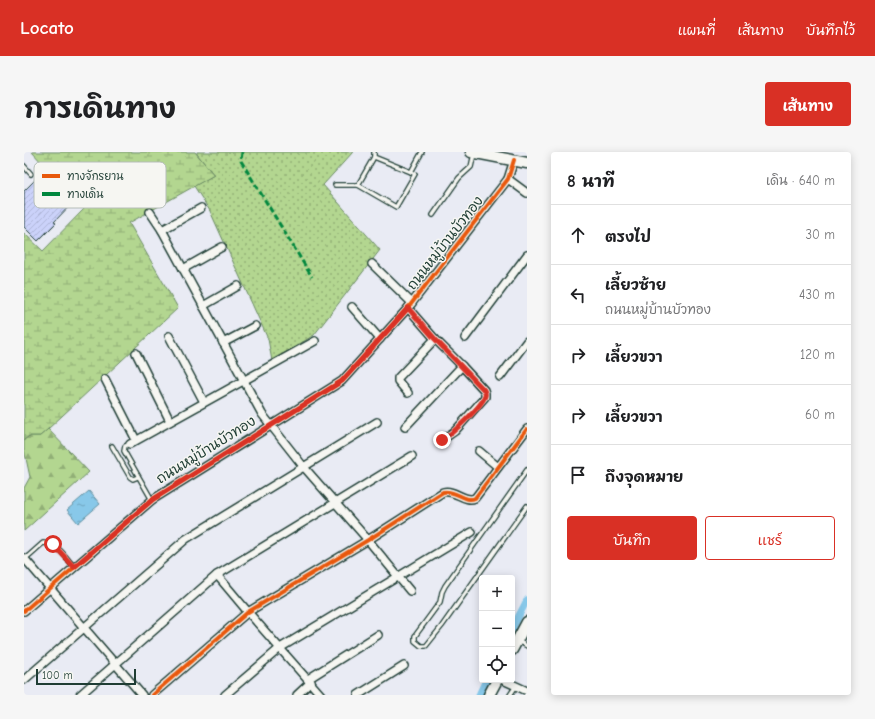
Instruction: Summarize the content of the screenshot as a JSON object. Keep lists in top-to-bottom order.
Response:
{
  "streets": {
    "street": ["ถนนหมู่บ้านบัวทอง"]
  },
  "legend": ["ทางจักรยาน", "ทางเดิน"],
  "scale_bar": "100 m",
  "page": {
    "header": "Locato",
    "nav": ["แผนที่", "เส้นทาง", "บันทึกไว้"],
    "title": "การเดินทาง",
    "buttons": [
      "เส้นทาง",
      ["บันทึก", "แชร์"]
    ],
    "heading": ["8 นาที", "เดิน · 640 m"],
    "list": [
      ["ตรงไป", "30 m"],
      ["เลี้ยวซ้าย", "ถนนหมู่บ้านบัวทอง", "430 m"],
      ["เลี้ยวขวา", "120 m"],
      ["เลี้ยวขวา", "60 m"],
      "ถึงจุดหมาย"
    ],
    "map_buttons": ["+", "−"],
    "scale": "100 m"
  }
}
